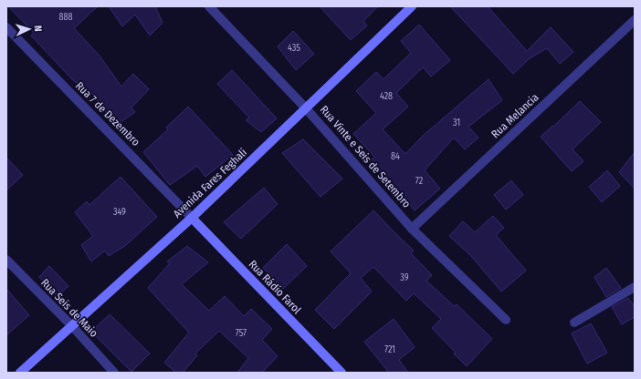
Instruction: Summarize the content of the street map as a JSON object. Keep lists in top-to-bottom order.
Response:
{
  "streets": {
    "street": [
      "Rua 7 de Dezembro",
      "Rua Melancia",
      "Rua Vinte e Seis de Setembro",
      "Avenida Fares Feghali",
      "Rua Rádio Farol",
      "Rua Seis de Maio"
    ]
  },
  "crossings": [
    ["Rua 7 de Dezembro", "Avenida Fares Feghali"],
    ["Rua 7 de Dezembro", "Rua Rádio Farol"],
    ["Rua Melancia", "Rua Vinte e Seis de Setembro"],
    ["Rua Vinte e Seis de Setembro", "Avenida Fares Feghali"],
    ["Avenida Fares Feghali", "Rua Rádio Farol"],
    ["Avenida Fares Feghali", "Rua Seis de Maio"]
  ],
  "house_numbers": [
    "888",
    "435",
    "428",
    "31",
    "84",
    "72",
    "349",
    "39",
    "757",
    "721"
  ],
  "north": "right"
}
